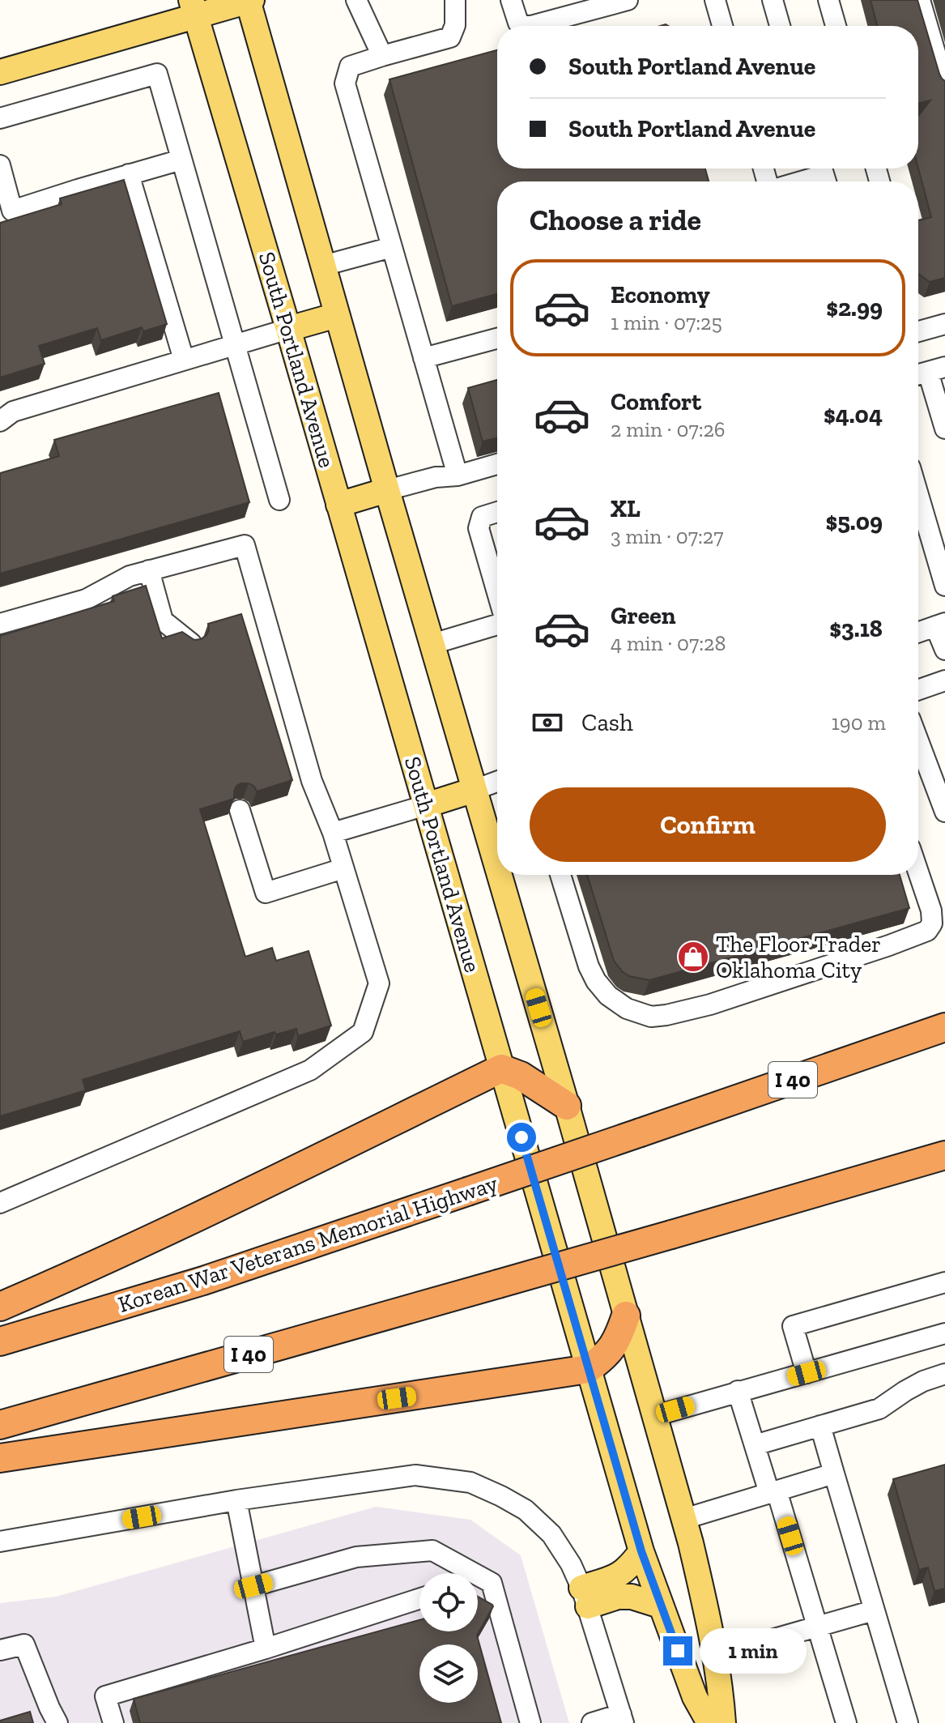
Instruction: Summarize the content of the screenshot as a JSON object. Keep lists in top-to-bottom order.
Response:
{
  "streets": {
    "highway": ["I 40", "Korean War Veterans Memorial Highway"],
    "main road": ["South Portland Avenue"]
  },
  "places": {
    "shop": ["The Floor Trader Oklahoma City"]
  },
  "page": {
    "banner": ["South Portland Avenue", "South Portland Avenue"],
    "heading": "Choose a ride",
    "list": [
      {
        "name": "Economy",
        "note": "1 min · 07:25",
        "value": "$2.99"
      },
      {
        "name": "Comfort",
        "note": "2 min · 07:26",
        "value": "$4.04"
      },
      {
        "name": "XL",
        "note": "3 min · 07:27",
        "value": "$5.09"
      },
      {
        "name": "Green",
        "note": "4 min · 07:28",
        "value": "$3.18"
      }
    ],
    "pay": ["Cash", "190 m"],
    "buttons": "Confirm",
    "bubble": "1 min"
  }
}
